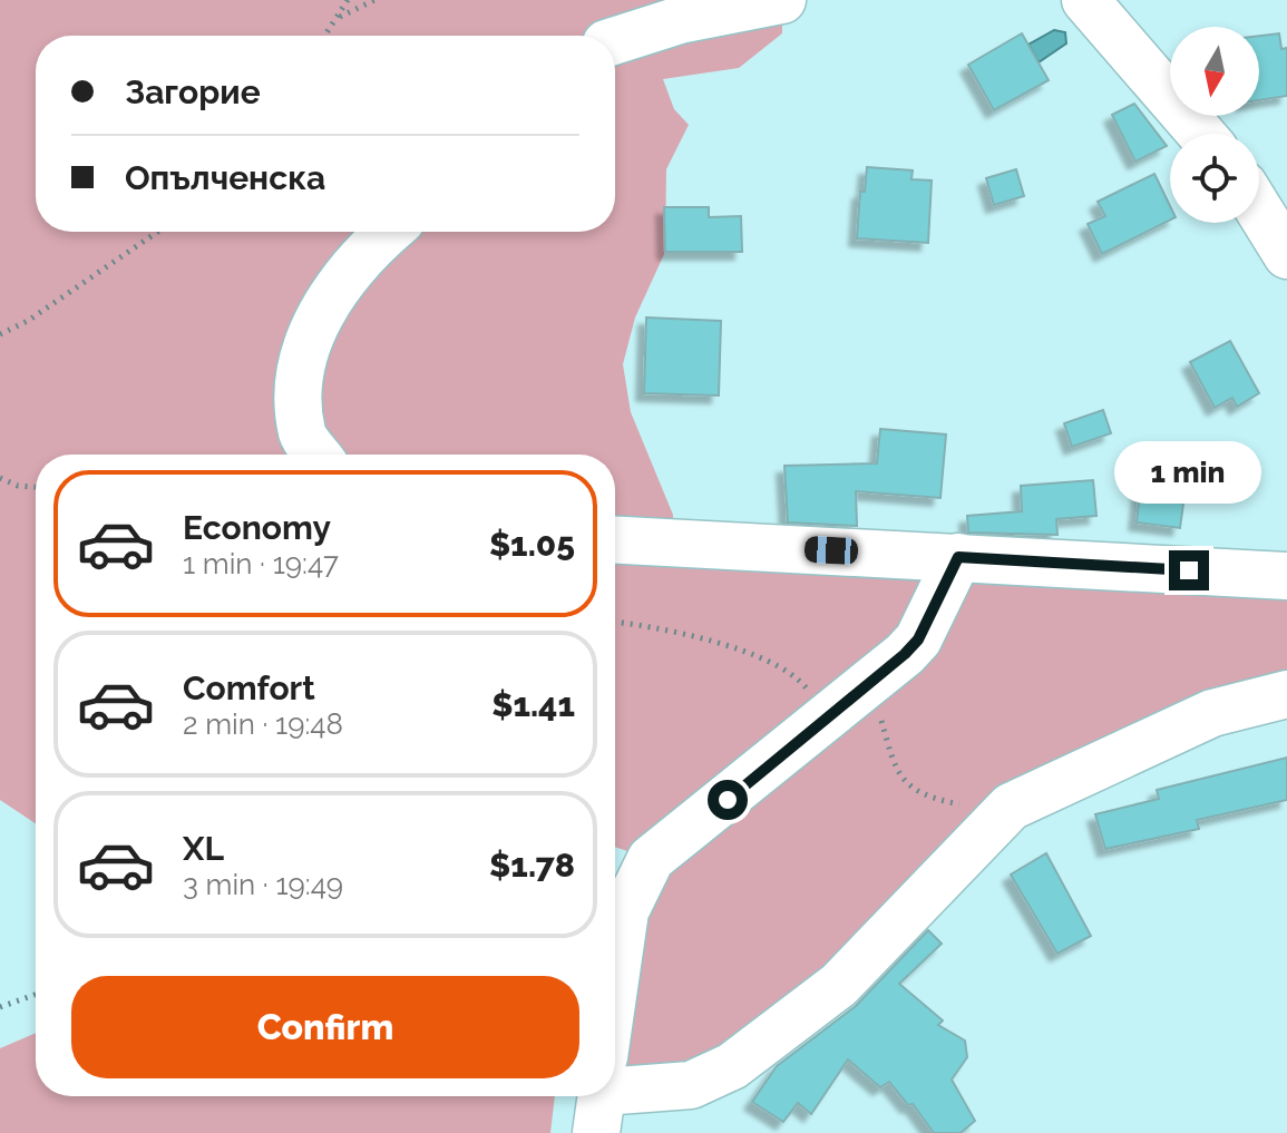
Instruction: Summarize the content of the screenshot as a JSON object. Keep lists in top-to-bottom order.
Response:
{
  "north": "bottom",
  "page": {
    "banner": ["Загорие", "Опълченска"],
    "bubble": "1 min",
    "list": [
      {
        "name": "Economy",
        "note": "1 min · 19:47",
        "value": "$1.05"
      },
      {
        "name": "Comfort",
        "note": "2 min · 19:48",
        "value": "$1.41"
      },
      {
        "name": "XL",
        "note": "3 min · 19:49",
        "value": "$1.78"
      }
    ],
    "buttons": "Confirm"
  }
}
